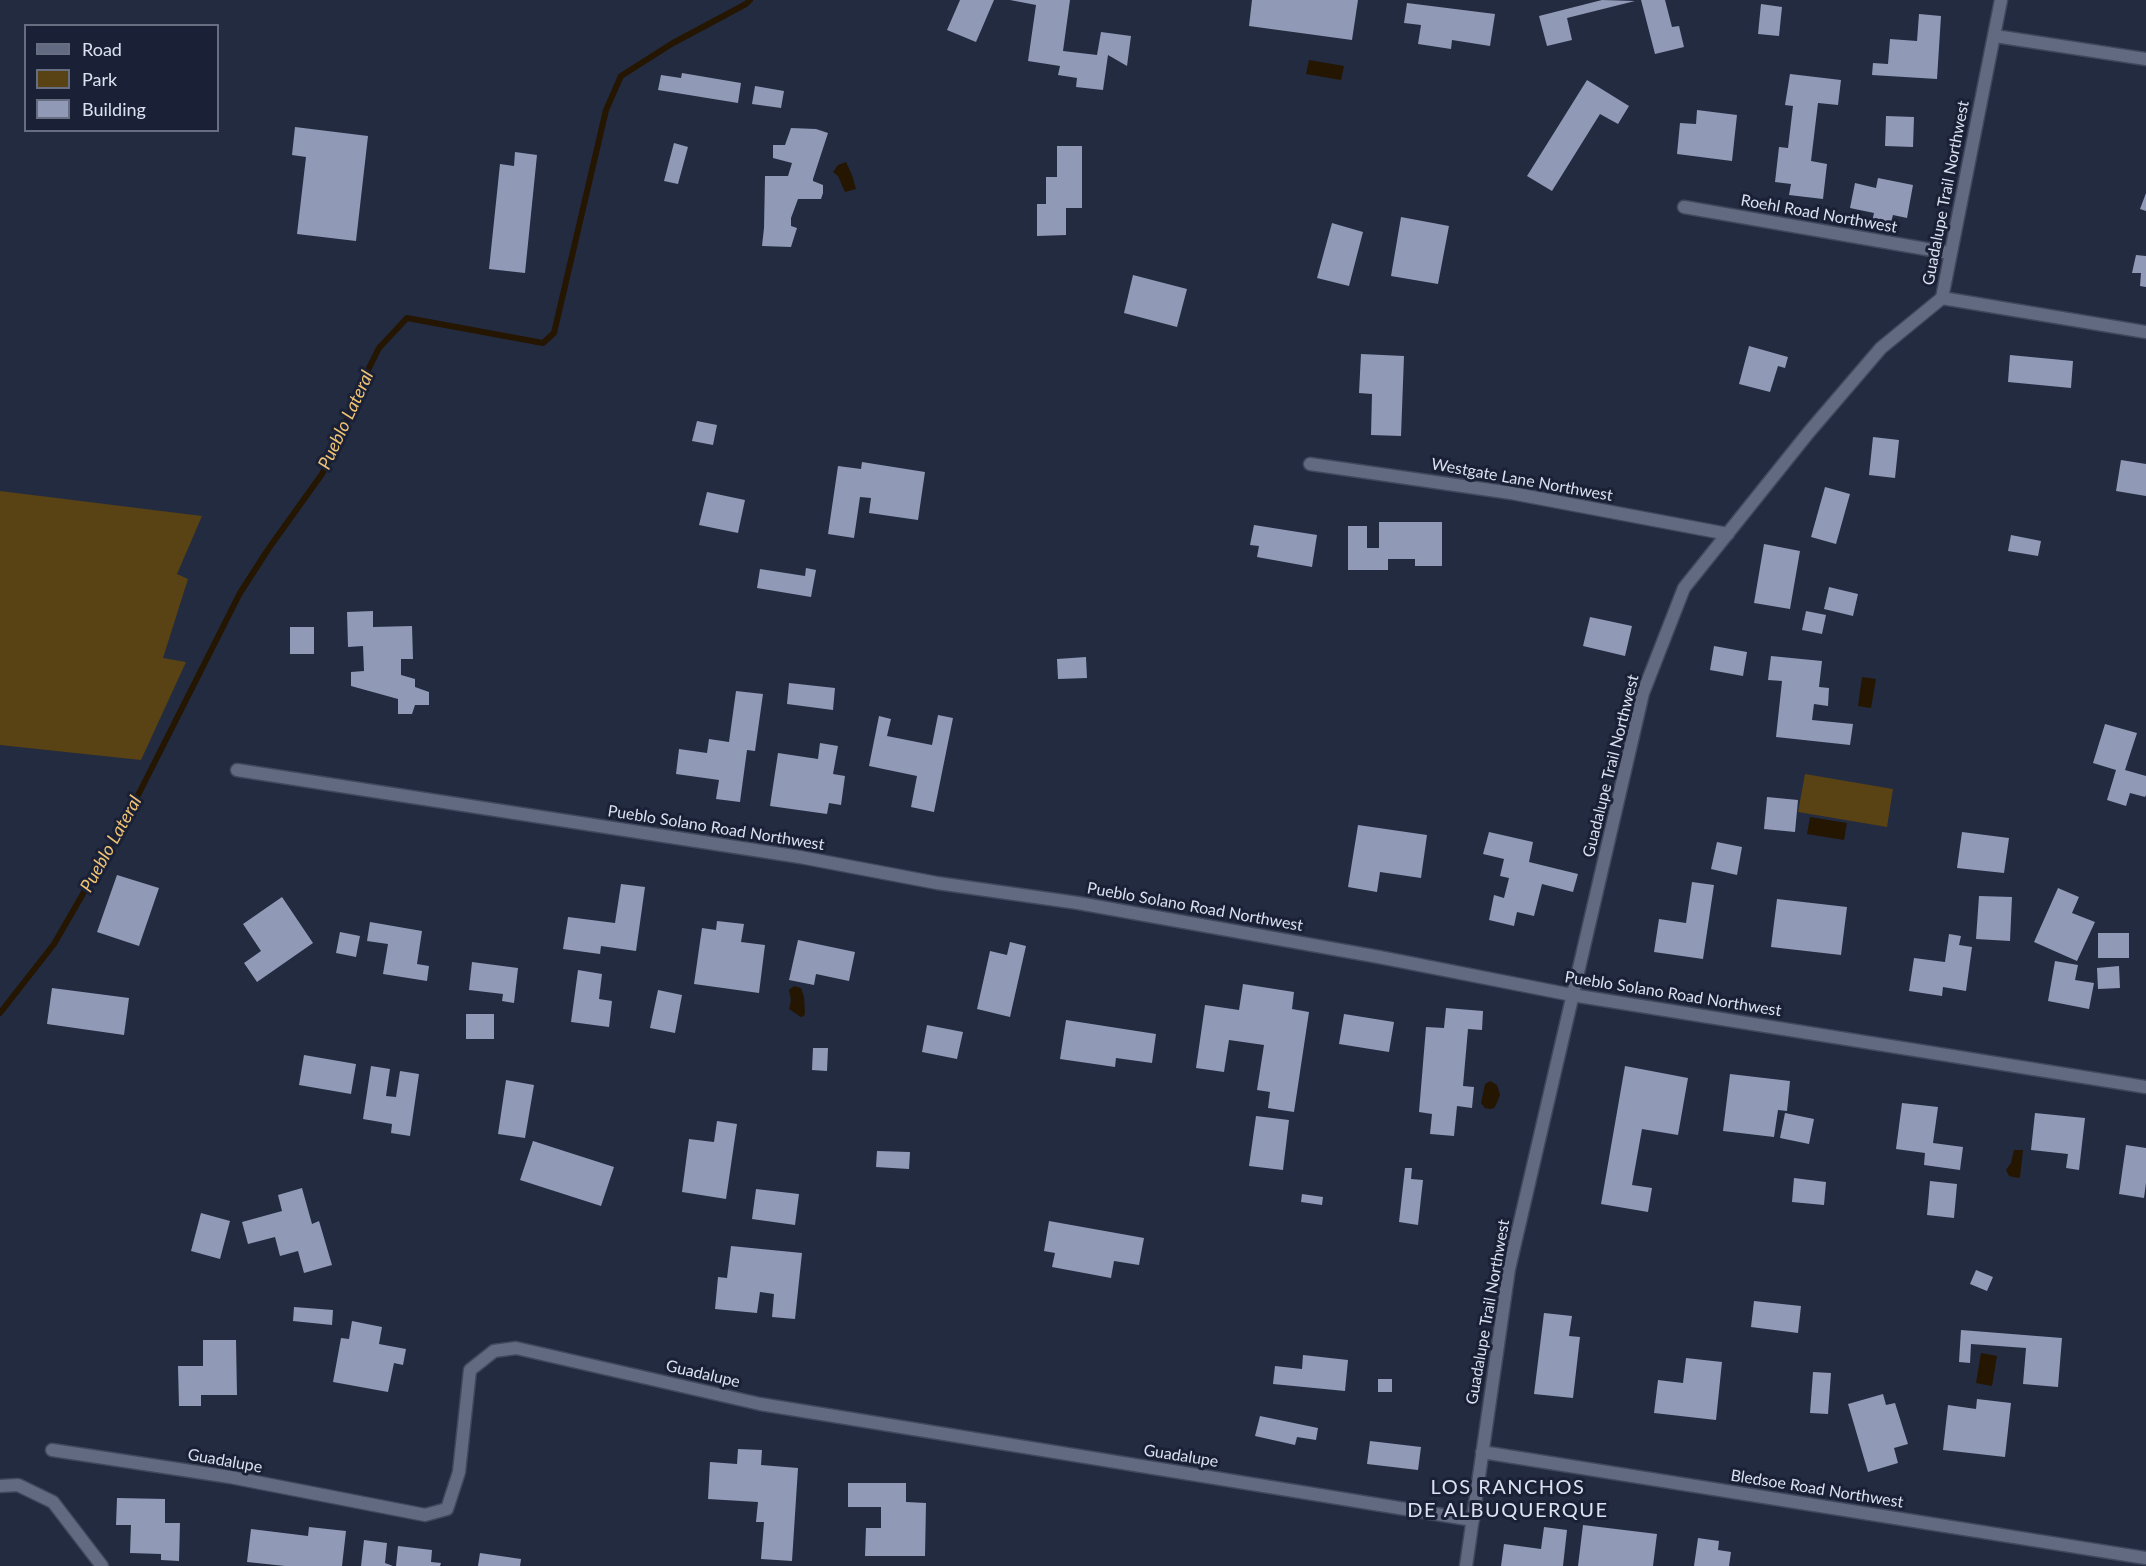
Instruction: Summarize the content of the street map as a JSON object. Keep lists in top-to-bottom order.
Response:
{
  "streets": {
    "street": [
      "Guadalupe Trail Northwest",
      "Roehl Road Northwest",
      "Westgate Lane Northwest",
      "Pueblo Solano Road Northwest",
      "Guadalupe",
      "Bledsoe Road Northwest"
    ]
  },
  "crossings": [
    ["Guadalupe Trail Northwest", "Roehl Road Northwest"],
    ["Guadalupe Trail Northwest", "Westgate Lane Northwest"],
    ["Guadalupe Trail Northwest", "Pueblo Solano Road Northwest"],
    ["Guadalupe Trail Northwest", "Guadalupe"],
    ["Guadalupe Trail Northwest", "Bledsoe Road Northwest"]
  ],
  "districts": ["LOS RANCHOS DE ALBUQUERQUE"],
  "water": ["Pueblo Lateral"],
  "legend": ["Road", "Park", "Building"]
}
